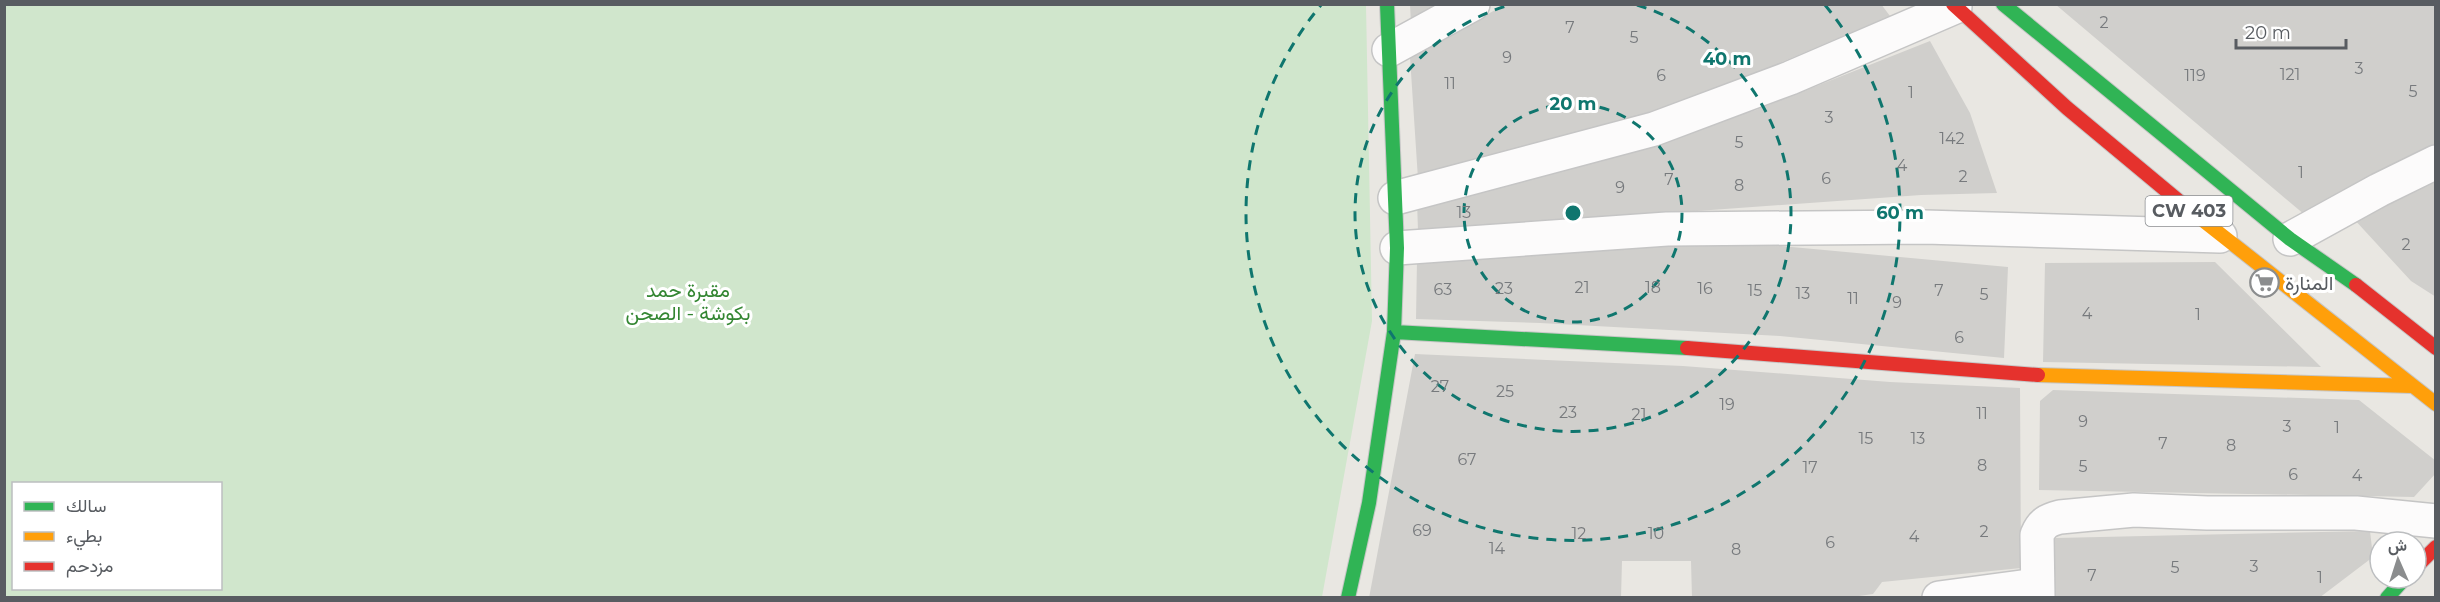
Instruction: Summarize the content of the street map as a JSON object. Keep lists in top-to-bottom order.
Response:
{
  "streets": {
    "street": ["CW 403"]
  },
  "parks": ["مقبرة حمد بكوشة - الصحن"],
  "places": {
    "supermarket": ["المنارة"]
  },
  "house_numbers": [
    "2",
    "7",
    "5",
    "9",
    "3",
    "121",
    "6",
    "119",
    "11",
    "5",
    "1",
    "3",
    "142",
    "5",
    "4",
    "1",
    "2",
    "6",
    "7",
    "8",
    "9",
    "13",
    "2",
    "21",
    "18",
    "23",
    "16",
    "63",
    "15",
    "7",
    "13",
    "5",
    "11",
    "9",
    "4",
    "1",
    "6",
    "27",
    "25",
    "19",
    "23",
    "11",
    "21",
    "9",
    "3",
    "1",
    "15",
    "13",
    "7",
    "8",
    "67",
    "8",
    "5",
    "17",
    "6",
    "4",
    "69",
    "2",
    "12",
    "10",
    "4",
    "6",
    "14",
    "8",
    "3",
    "5",
    "7",
    "1"
  ],
  "legend": ["سالك", "بطيء", "مزدحم"],
  "scale_bar": "20 m",
  "north": "top",
  "rings": ["40 m", "20 m", "60 m"]
}
